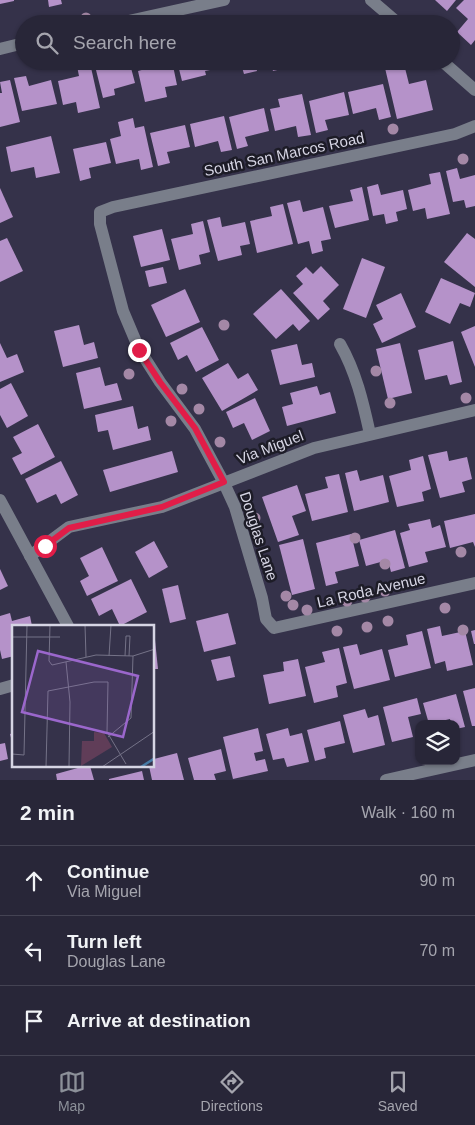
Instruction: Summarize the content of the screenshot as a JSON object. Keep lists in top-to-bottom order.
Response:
{
  "streets": {
    "street": [
      "South San Marcos Road",
      "Via Miguel",
      "Douglas Lane",
      "La Roda Avenue"
    ]
  },
  "crossings": [
    ["South San Marcos Road", "Douglas Lane"],
    ["Via Miguel", "Douglas Lane"],
    ["Douglas Lane", "La Roda Avenue"]
  ],
  "page": {
    "search": "Search here",
    "heading": ["2 min", "Walk · 160 m"],
    "list": [
      ["Continue", "Via Miguel", "90 m"],
      ["Turn left", "Douglas Lane", "70 m"],
      "Arrive at destination"
    ],
    "nav": ["Map", "Directions", "Saved"]
  }
}
